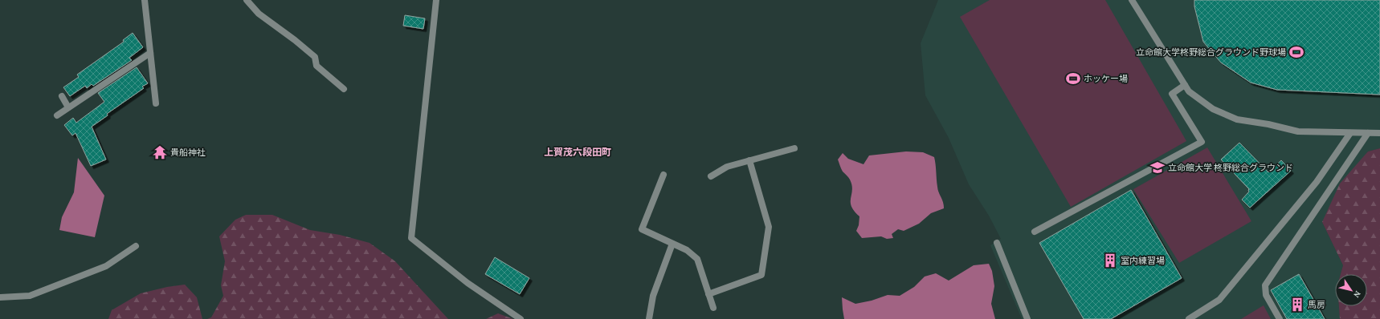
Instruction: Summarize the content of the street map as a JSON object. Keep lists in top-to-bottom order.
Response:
{
  "districts": ["上賀茂六段田町"],
  "places": {
    "sports": ["立命館大学柊野総合グラウンド野球場", "ホッケー場"],
    "temple": ["貴船神社"],
    "school or university": ["立命館大学 柊野総合グラウンド"],
    "building": ["室内練習場", "馬房"]
  },
  "north": "bottom right"
}
